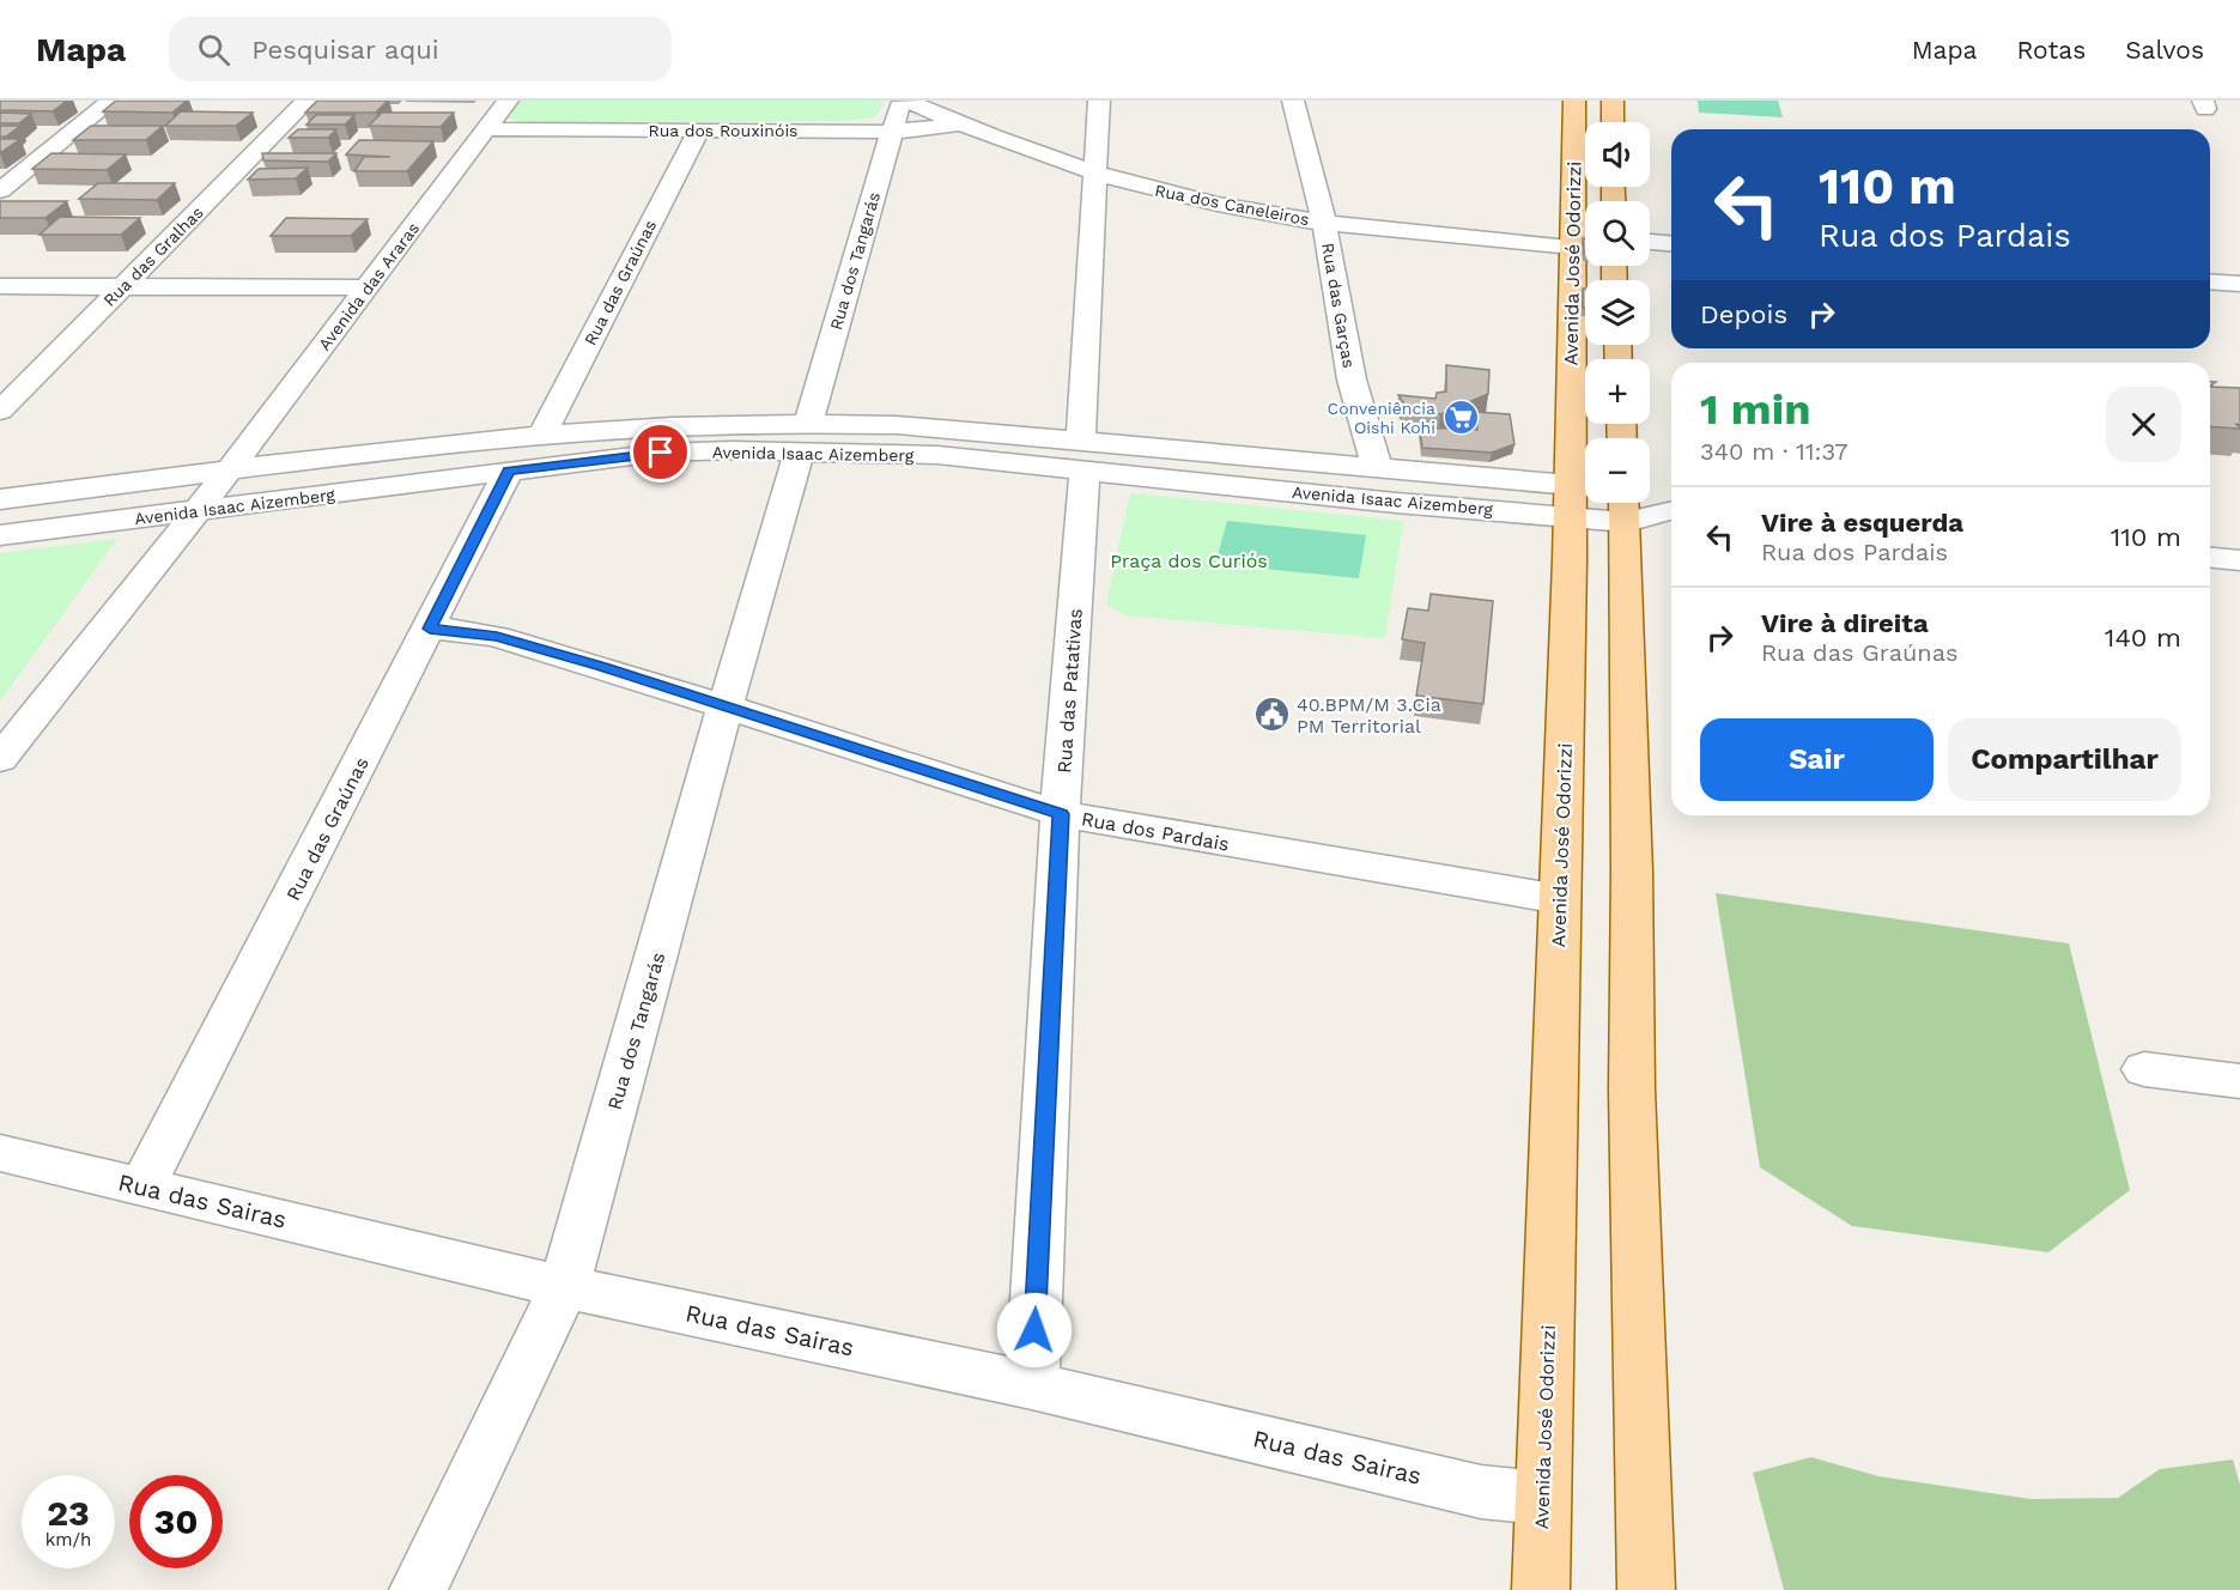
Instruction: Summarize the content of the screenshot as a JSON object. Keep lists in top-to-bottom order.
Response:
{
  "streets": {
    "main road": ["Avenida José Odorizzi"],
    "street": [
      "Rua dos Rouxinóis",
      "Rua dos Caneleiros",
      "Rua das Gralhas",
      "Rua dos Tangarás",
      "Rua das Graúnas",
      "Avenida das Araras",
      "Rua das Garças",
      "Avenida Isaac Aizemberg",
      "Rua das Patativas",
      "Rua dos Pardais",
      "Rua das Sairas"
    ]
  },
  "crossings": [
    ["Rua dos Rouxinóis", "Rua dos Caneleiros"],
    ["Rua dos Rouxinóis", "Rua dos Tangarás"],
    ["Rua dos Rouxinóis", "Rua das Graúnas"],
    ["Rua dos Rouxinóis", "Avenida das Araras"],
    ["Rua dos Caneleiros", "Rua dos Tangarás"],
    ["Rua dos Caneleiros", "Avenida José Odorizzi"],
    ["Rua dos Caneleiros", "Rua das Garças"],
    ["Rua dos Caneleiros", "Rua das Patativas"],
    ["Rua dos Tangarás", "Avenida Isaac Aizemberg"],
    ["Rua dos Tangarás", "Rua dos Pardais"],
    ["Rua dos Tangarás", "Rua das Sairas"],
    ["Avenida José Odorizzi", "Avenida Isaac Aizemberg"],
    ["Avenida José Odorizzi", "Rua dos Pardais"],
    ["Avenida José Odorizzi", "Rua das Sairas"],
    ["Rua das Graúnas", "Avenida Isaac Aizemberg"],
    ["Rua das Graúnas", "Rua dos Pardais"],
    ["Rua das Graúnas", "Rua das Sairas"],
    ["Avenida das Araras", "Avenida Isaac Aizemberg"],
    ["Rua das Garças", "Avenida Isaac Aizemberg"],
    ["Avenida Isaac Aizemberg", "Rua das Patativas"],
    ["Rua das Patativas", "Rua dos Pardais"],
    ["Rua das Patativas", "Rua das Sairas"]
  ],
  "parks": ["Praça dos Curiós"],
  "places": {
    "supermarket": ["Conveniência Oishi Kohi"],
    "public building": ["40.BPM/M 3.Cia PM Territorial"]
  },
  "page": {
    "header": "Mapa",
    "search": "Pesquisar aqui",
    "nav": ["Mapa", "Rotas", "Salvos"],
    "map_buttons": ["+", "−"],
    "turn": ["110 m", "Rua dos Pardais"],
    "then": "Depois",
    "heading": ["1 min", "340 m · 11:37"],
    "list": [
      {
        "name": "Vire à esquerda",
        "note": "Rua dos Pardais",
        "value": "110 m"
      },
      {
        "name": "Vire à direita",
        "note": "Rua das Graúnas",
        "value": "140 m"
      }
    ],
    "buttons": ["Sair", "Compartilhar"],
    "speed": "23 km/h",
    "limit": "30"
  }
}
